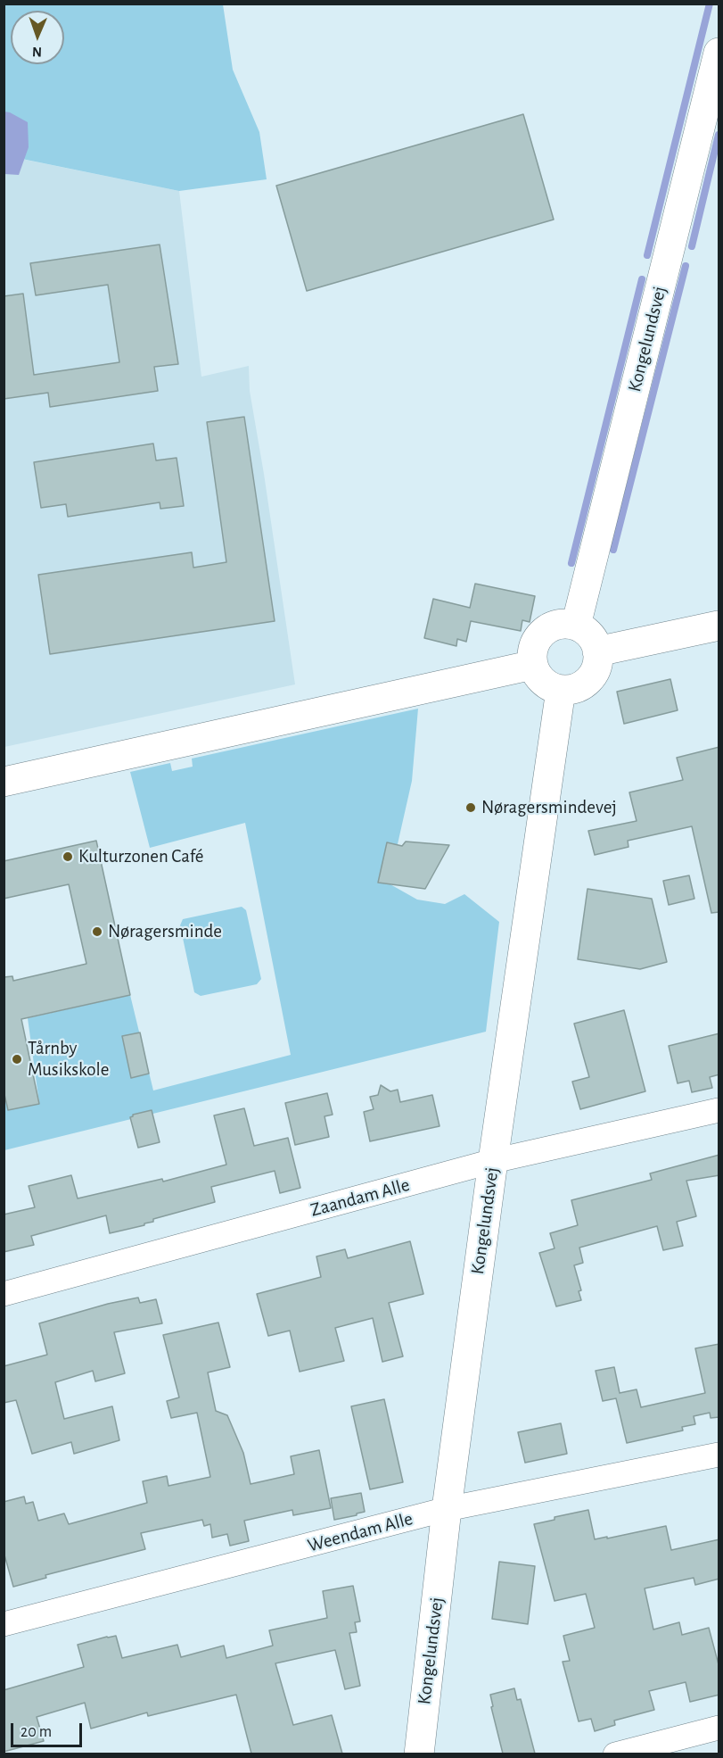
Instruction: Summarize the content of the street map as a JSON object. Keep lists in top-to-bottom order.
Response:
{
  "streets": {
    "street": ["Kongelundsvej", "Zaandam Alle", "Weendam Alle"]
  },
  "crossings": [
    ["Kongelundsvej", "Zaandam Alle"],
    ["Kongelundsvej", "Weendam Alle"]
  ],
  "places": [
    "Nøragersmindevej",
    "Kulturzonen Café",
    "Nøragersminde",
    "Tårnby Musikskole"
  ],
  "scale_bar": "20 m",
  "north": "bottom"
}
